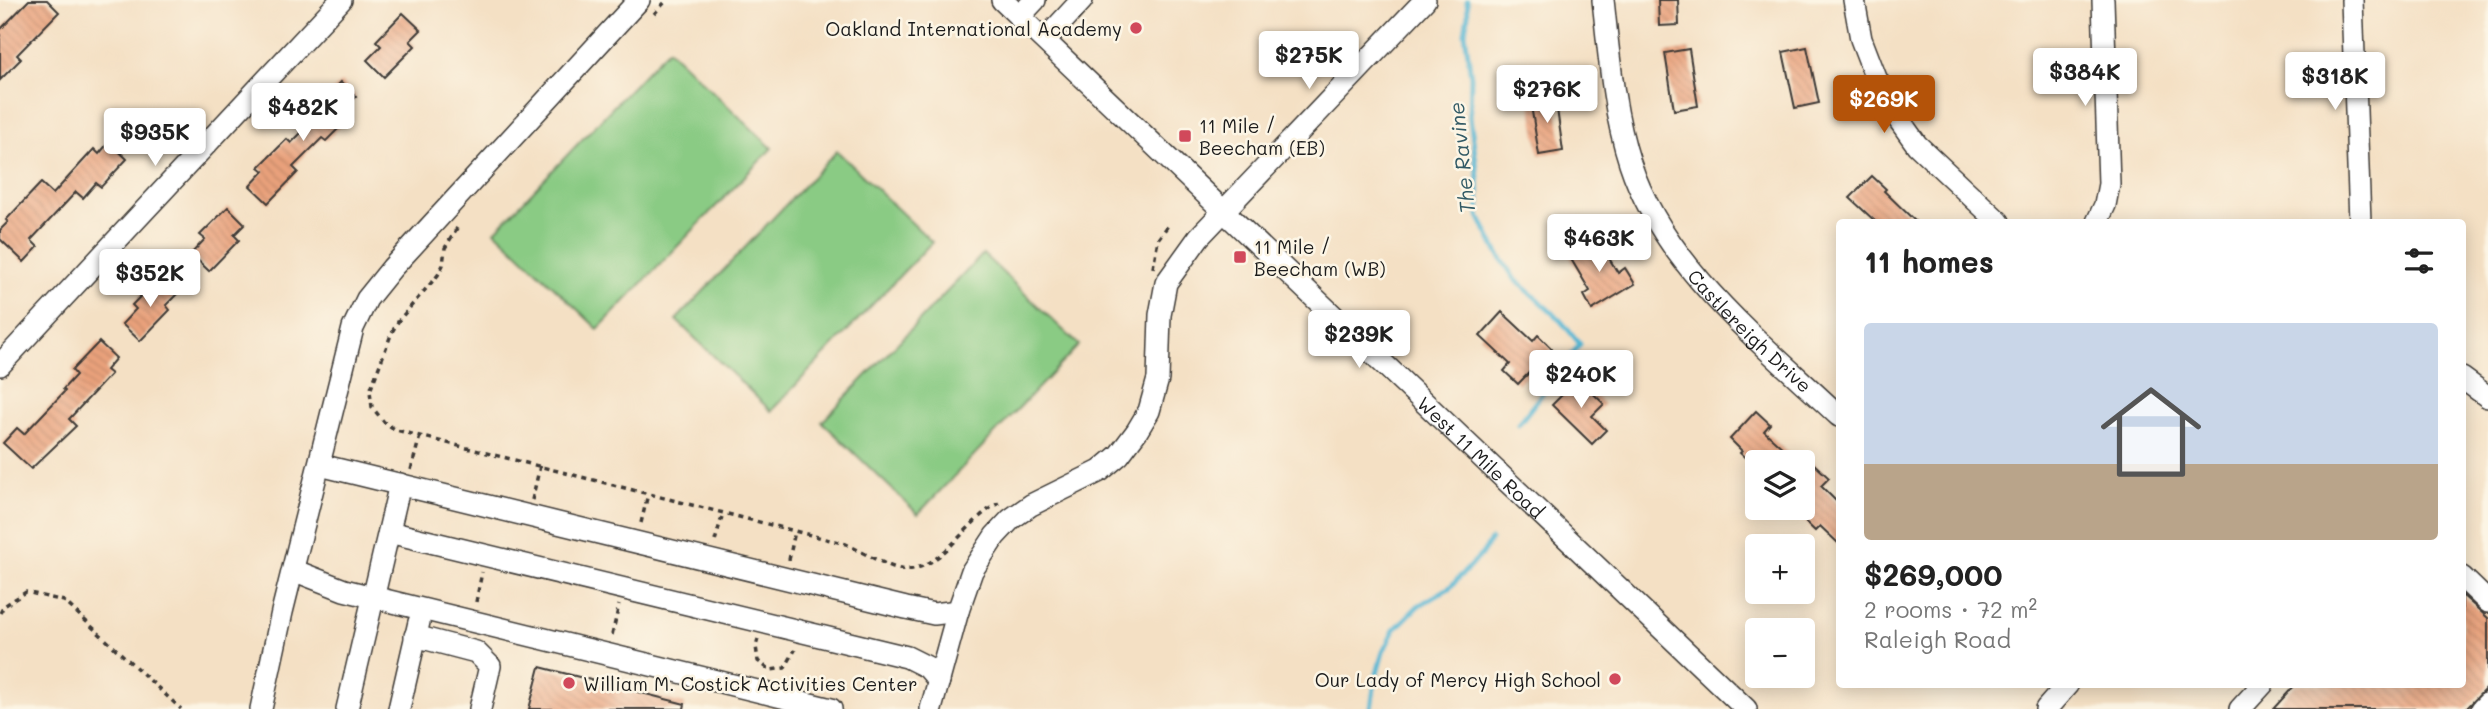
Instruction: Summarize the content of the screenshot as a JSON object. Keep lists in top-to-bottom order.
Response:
{
  "streets": {
    "street": ["Castlereigh Drive", "West 11 Mile Road"]
  },
  "water": ["The Ravine"],
  "places": {
    "other": ["Oakland International Academy", "Our Lady of Mercy High School", "William M. Costick Activities Center"],
    "transit": ["11 Mile / Beecham (EB)", "11 Mile / Beecham (WB)"]
  },
  "page": {
    "price": [
      "$275K",
      "$384K",
      "$318K",
      "$276K",
      "$269K",
      "$482K",
      "$935K",
      "$463K",
      "$352K",
      "$239K",
      "$240K"
    ],
    "heading": "11 homes",
    "list": [
      {
        "name": "$269,000",
        "note": "2 rooms · 72 m² · Raleigh Road"
      }
    ],
    "map_buttons": ["+", "−"]
  }
}
